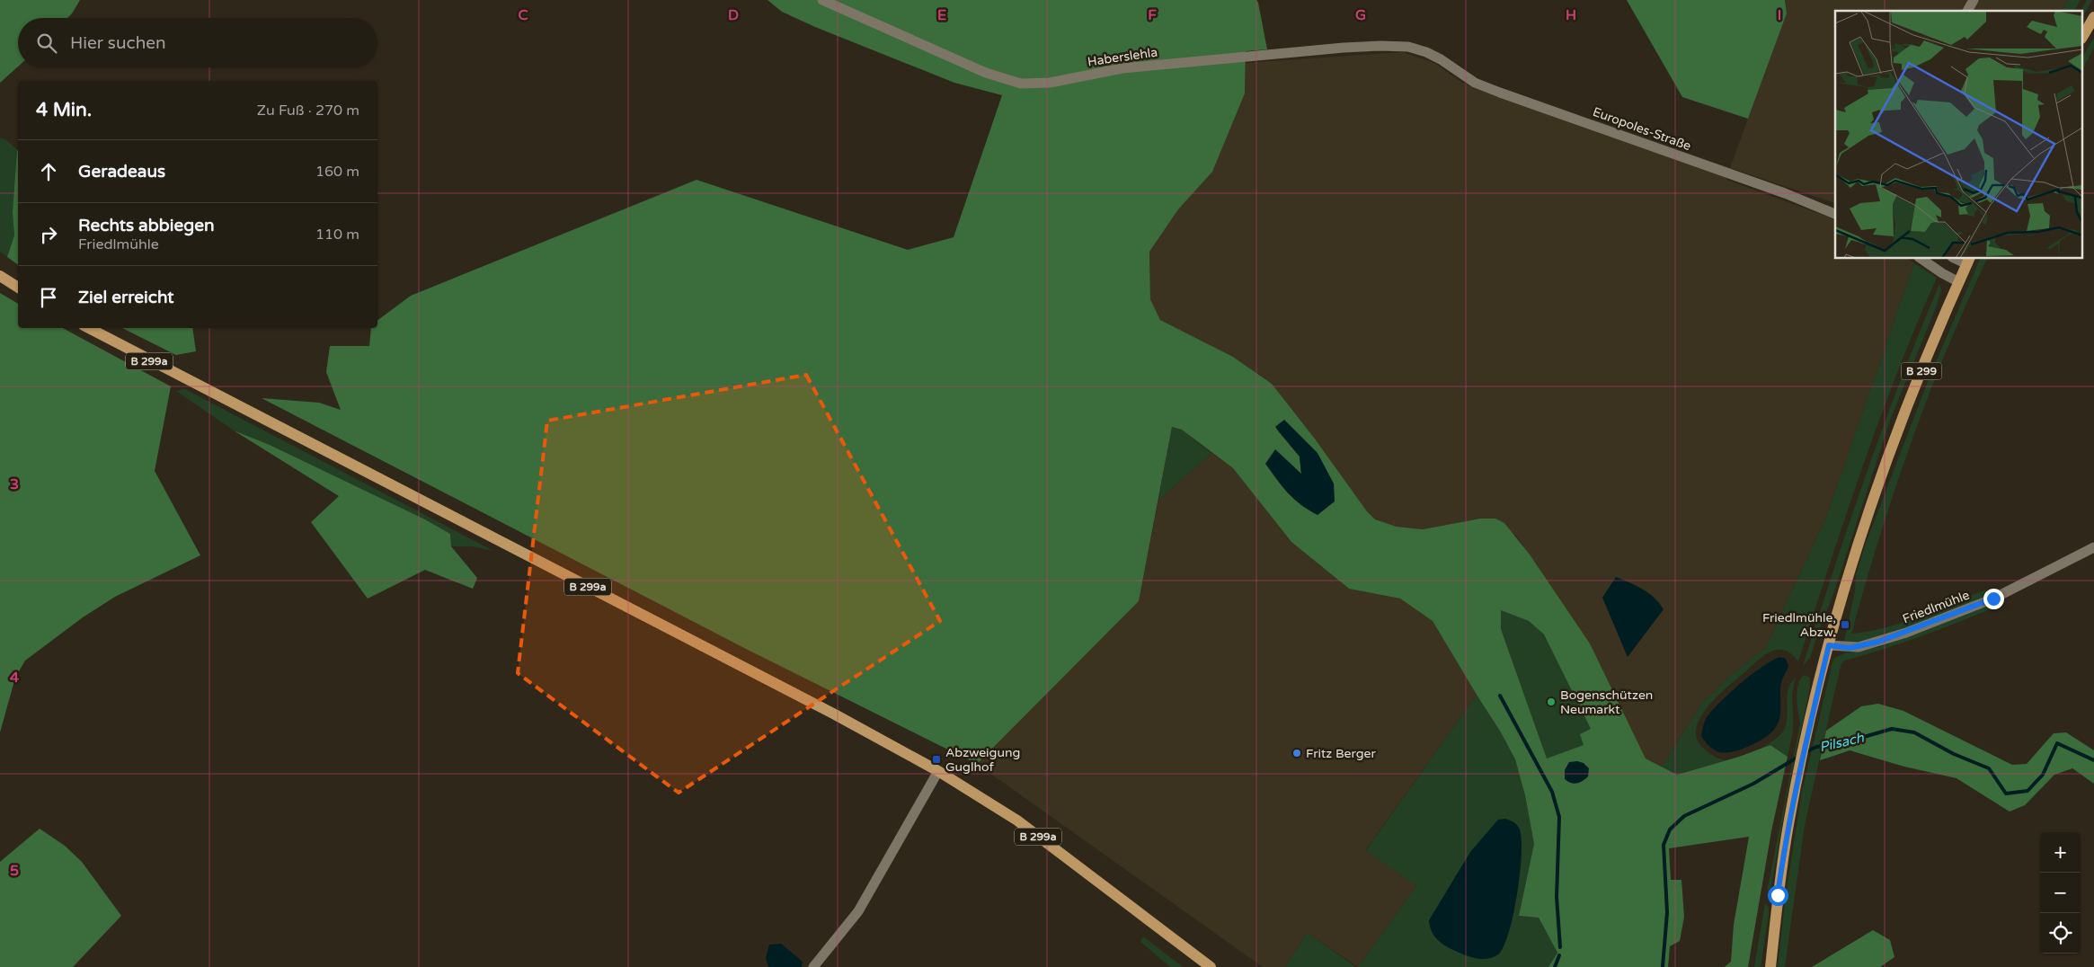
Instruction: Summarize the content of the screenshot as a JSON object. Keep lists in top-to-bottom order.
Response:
{
  "streets": {
    "main road": ["B 299a", "B 299"],
    "street": ["Haberslehla", "Europoles-Straße", "Friedlmühle"]
  },
  "crossings": [
    ["Haberslehla", "Europoles-Straße"],
    ["B 299", "Friedlmühle"]
  ],
  "water": ["Pilsach"],
  "places": {
    "transit": ["Friedlmühle, Abzw.", "Abzweigung Guglhof"],
    "other": ["Bogenschützen Neumarkt", "Fritz Berger"]
  },
  "page": {
    "search": "Hier suchen",
    "heading": ["4 Min.", "Zu Fuß · 270 m"],
    "list": [
      ["Geradeaus", "160 m"],
      ["Rechts abbiegen", "Friedlmühle", "110 m"],
      "Ziel erreicht"
    ],
    "map_buttons": ["+", "−"]
  },
  "grid": {
    "columns": [
      "C",
      "D",
      "E",
      "F",
      "G",
      "H",
      "I"
    ],
    "rows": ["3", "4", "5"]
  }
}
